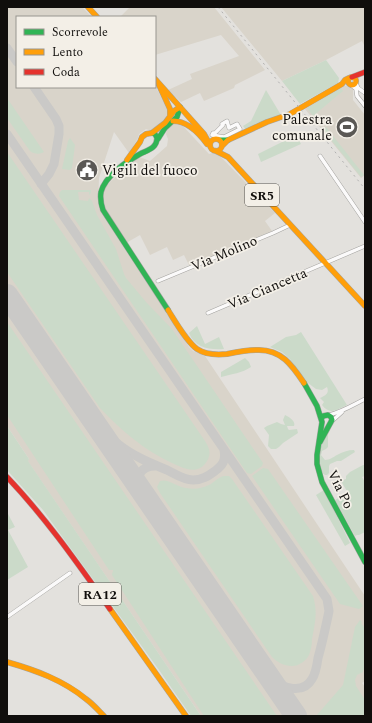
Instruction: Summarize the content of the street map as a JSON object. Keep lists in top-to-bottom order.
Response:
{
  "streets": {
    "main road": ["SR5", "Via Po", "RA12"],
    "street": ["Via Molino", "Via Ciancetta"]
  },
  "crossings": [
    ["SR5", "Via Molino"],
    ["SR5", "Via Ciancetta"]
  ],
  "places": {
    "sports": ["Palestra comunale"],
    "public building": ["Vigili del fuoco"]
  },
  "legend": ["Scorrevole", "Lento", "Coda"]
}
